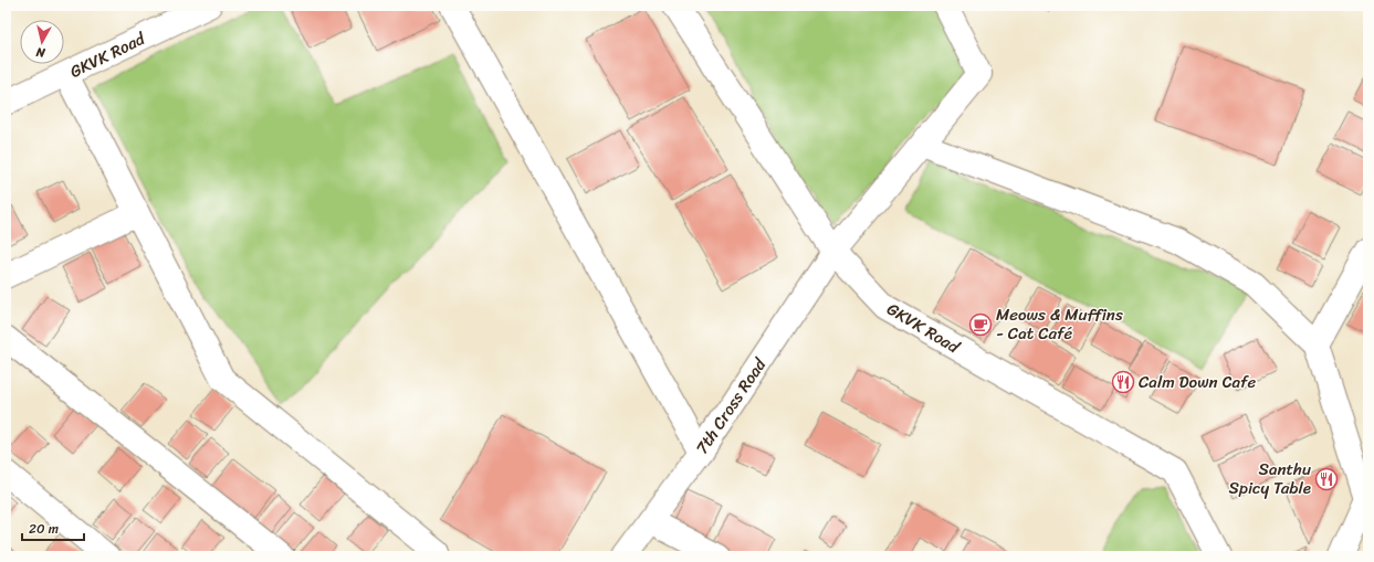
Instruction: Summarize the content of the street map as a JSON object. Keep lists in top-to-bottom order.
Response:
{
  "streets": {
    "street": ["GKVK Road", "7th Cross Road"]
  },
  "crossings": [
    ["GKVK Road", "7th Cross Road"]
  ],
  "places": {
    "cafe": ["Meows & Muffins - Cat Café"],
    "restaurant": ["Calm Down Cafe", "Santhu Spicy Table"]
  },
  "scale_bar": "20 m",
  "north": "bottom"
}
